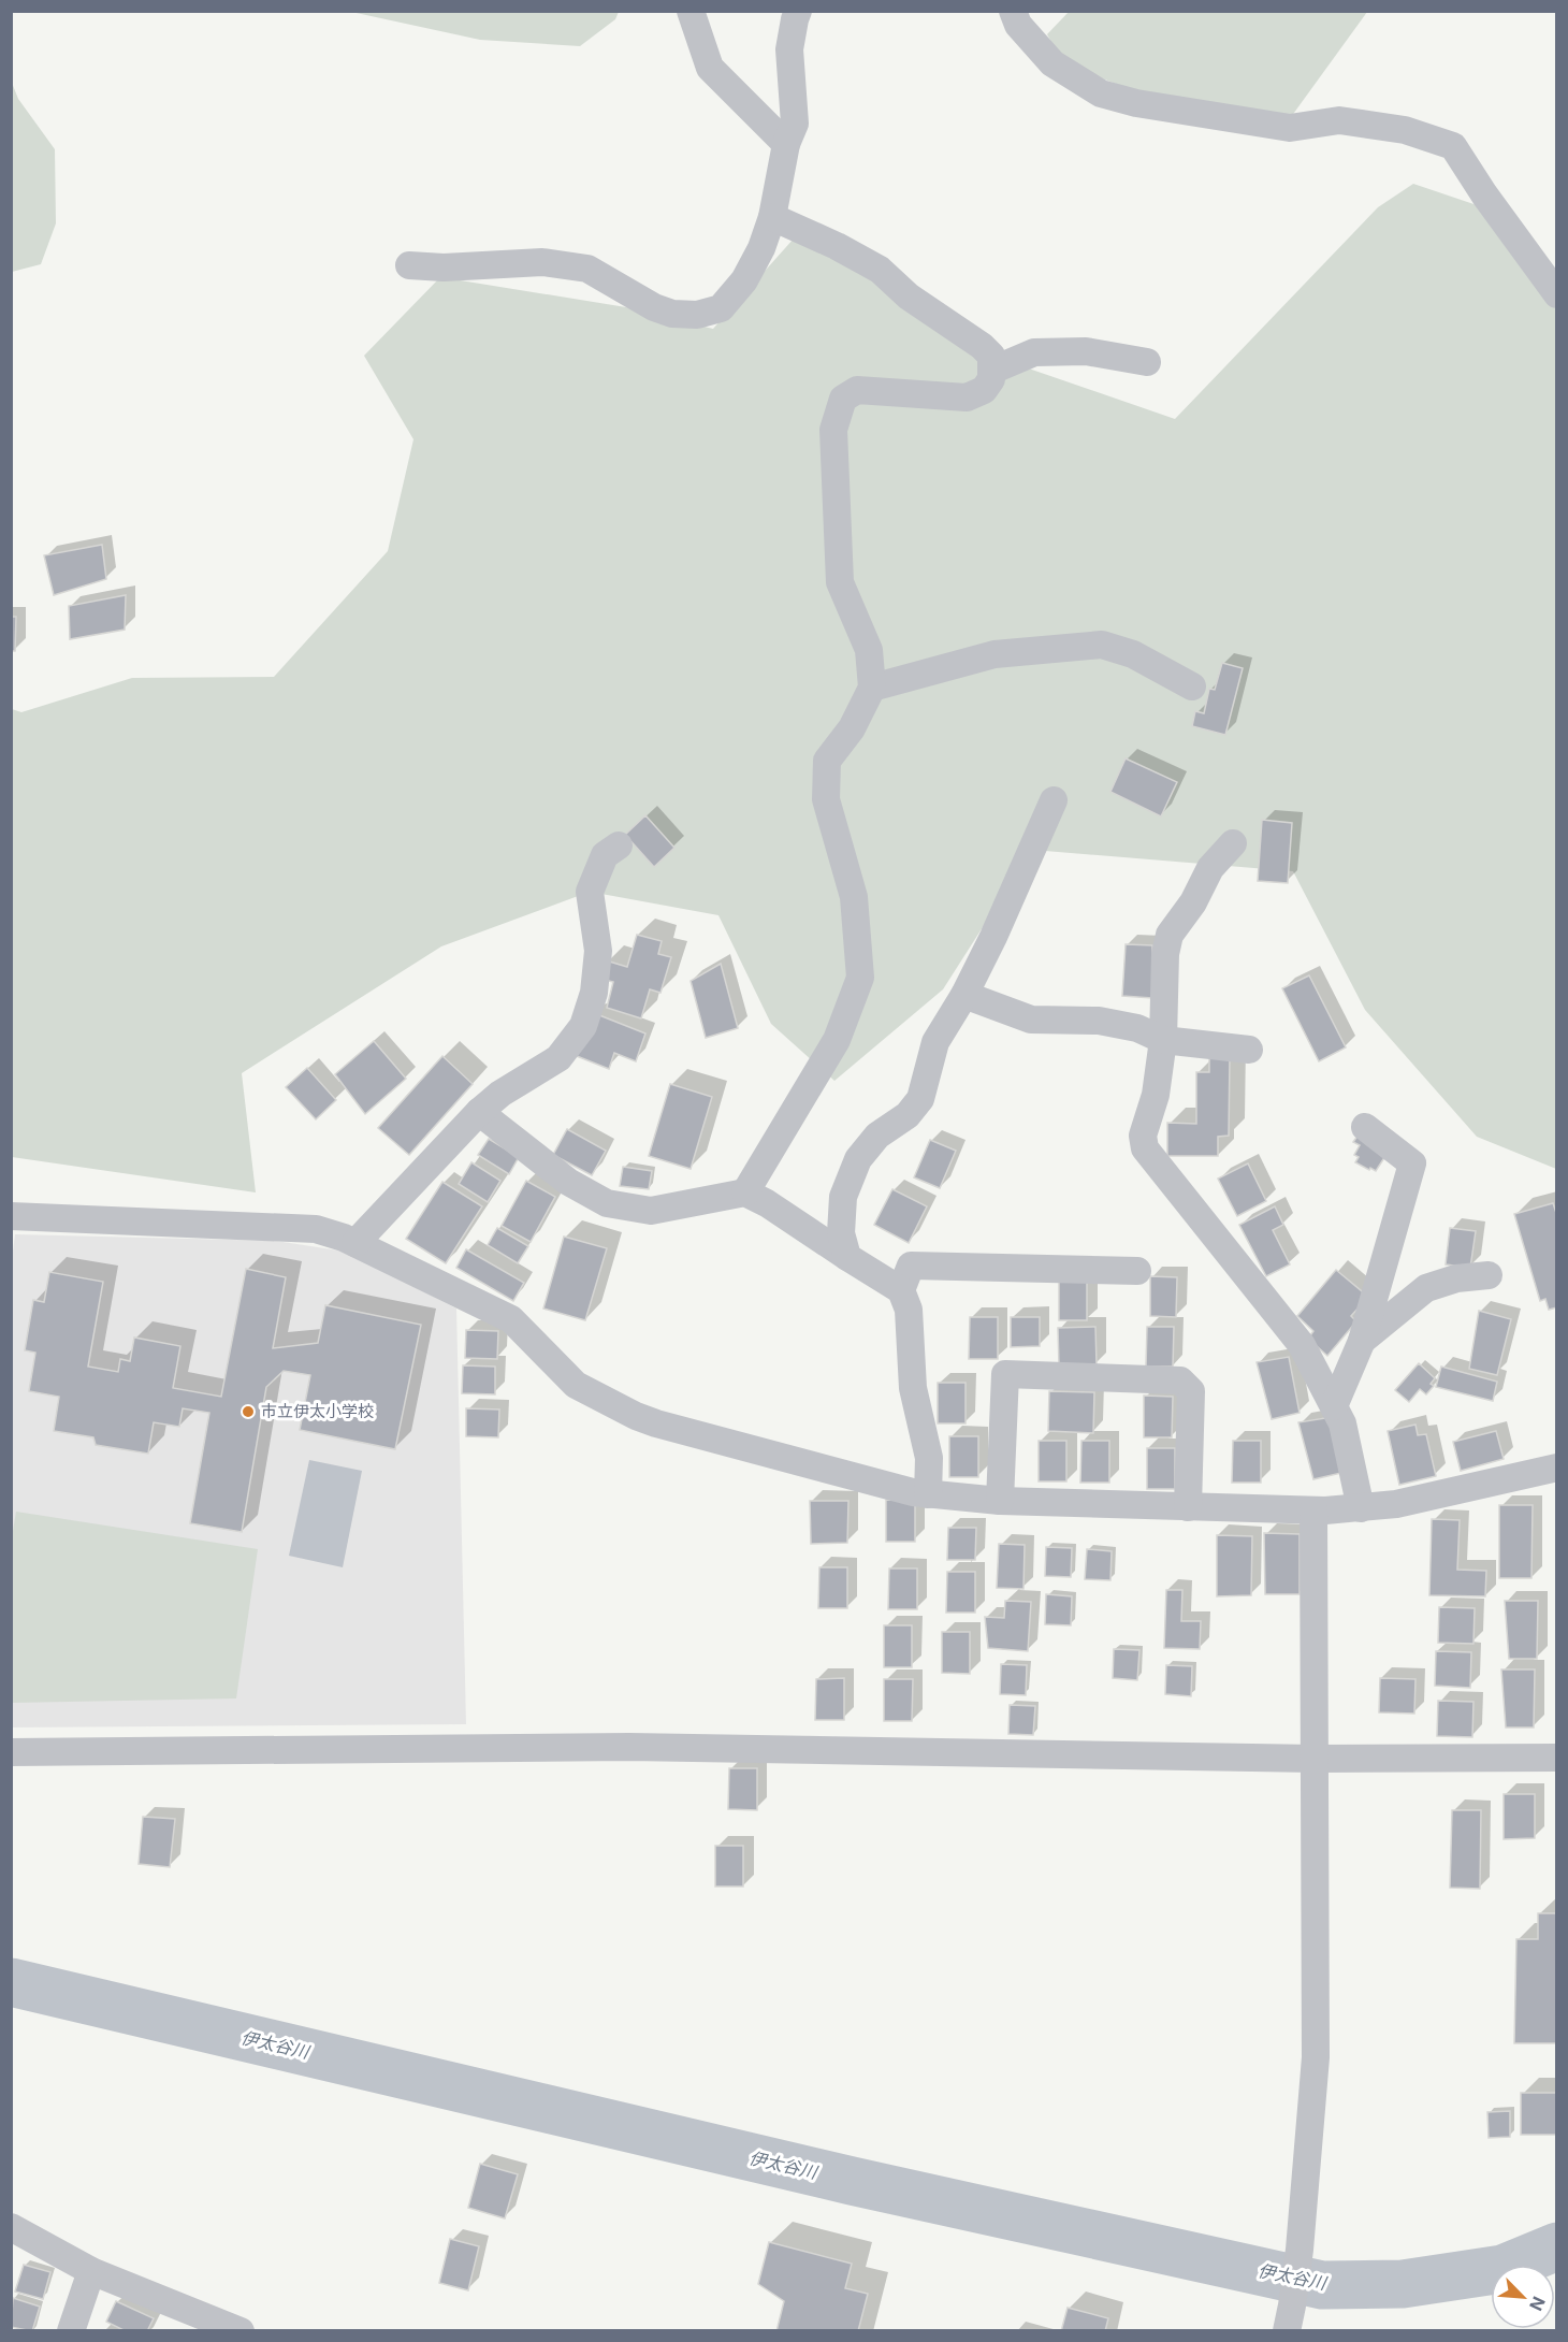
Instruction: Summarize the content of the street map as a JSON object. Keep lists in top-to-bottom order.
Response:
{
  "water": ["伊太谷川"],
  "places": ["市立伊太小学校"],
  "north": "bottom right"
}
